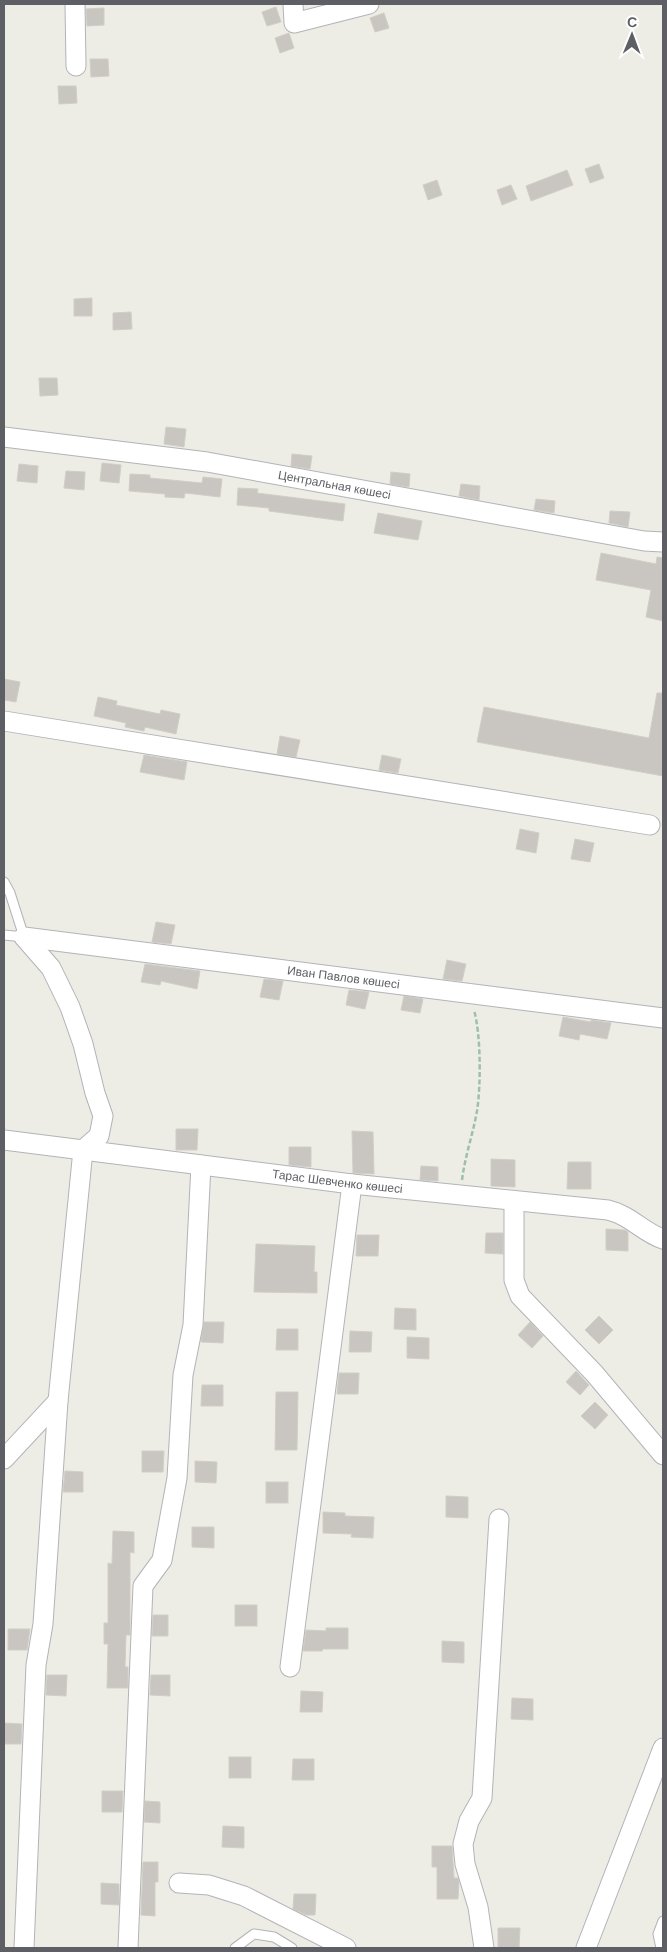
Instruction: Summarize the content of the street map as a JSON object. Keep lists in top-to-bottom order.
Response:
{
  "streets": {
    "street": ["Центральная көшесі", "Иван Павлов көшесі", "Тарас Шевченко көшесі"]
  },
  "north": "top"
}
